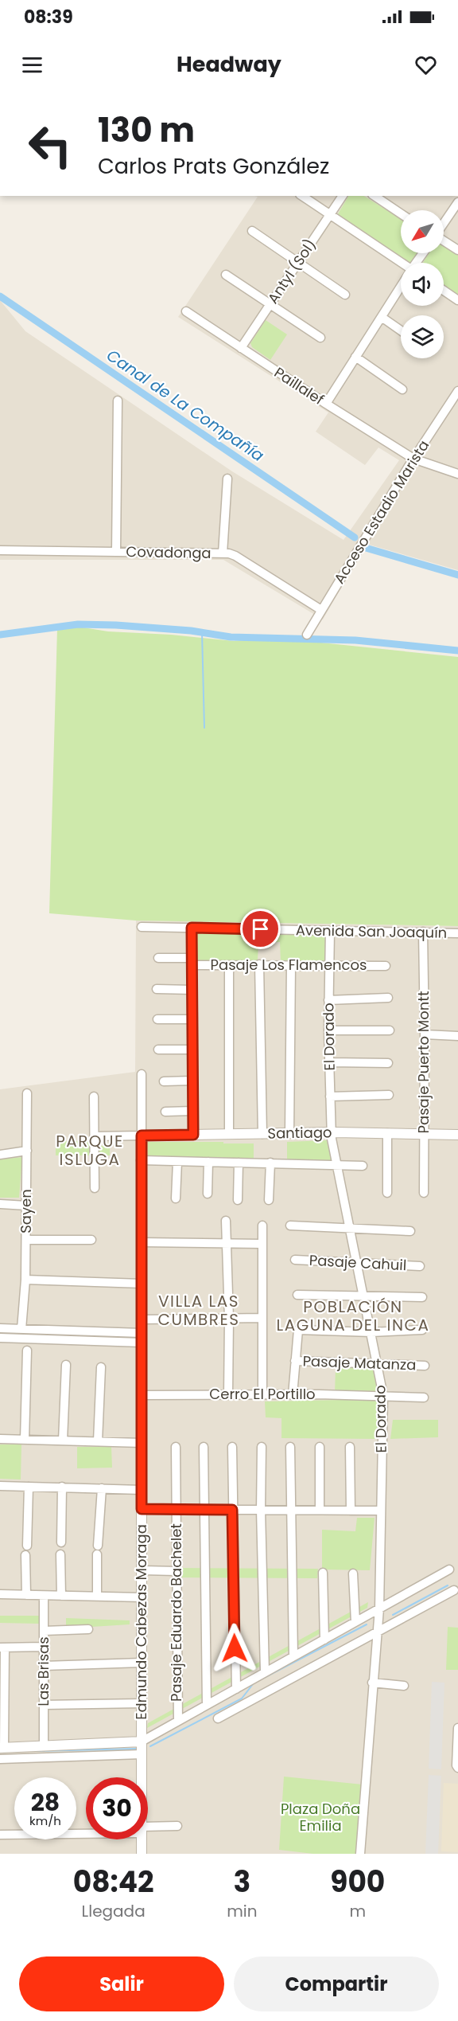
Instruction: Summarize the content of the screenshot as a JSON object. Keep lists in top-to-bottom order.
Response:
{
  "streets": {
    "street": [
      "Antyl (Sol)",
      "Paillalef",
      "Acceso Estadio Marista",
      "Covadonga",
      "Avenida San Joaquín",
      "Pasaje Los Flamencos",
      "El Dorado",
      "Pasaje Puerto Montt",
      "Santiago",
      "Sayen",
      "Pasaje Cahuil",
      "Pasaje Matanza",
      "Cerro El Portillo",
      "Pasaje Eduardo Bachelet",
      "Edmundo Cabezas Moraga",
      "Las Brisas"
    ]
  },
  "crossings": [
    ["Antyl (Sol)", "Paillalef"],
    ["Paillalef", "Acceso Estadio Marista"],
    ["Acceso Estadio Marista", "Covadonga"],
    ["Avenida San Joaquín", "El Dorado"],
    ["Avenida San Joaquín", "Pasaje Puerto Montt"],
    ["Pasaje Los Flamencos", "El Dorado"],
    ["El Dorado", "Santiago"],
    ["El Dorado", "Pasaje Cahuil"],
    ["El Dorado", "Pasaje Matanza"],
    ["El Dorado", "Cerro El Portillo"],
    ["Pasaje Puerto Montt", "Santiago"],
    ["Santiago", "Edmundo Cabezas Moraga"],
    ["Cerro El Portillo", "Edmundo Cabezas Moraga"]
  ],
  "districts": ["PARQUE ISLUGA", "VILLA LAS CUMBRES", "POBLACIÓN LAGUNA DEL INCA"],
  "water": ["Canal de La Compañía"],
  "parks": ["Plaza Doña Emilia"],
  "north": "bottom left",
  "page": {
    "status": "08:39",
    "header": "Headway",
    "turn": ["130 m", "Carlos Prats González"],
    "speed": "28 km/h",
    "limit": "30",
    "eta": [
      "08:42",
      "Llegada",
      "3",
      "min",
      "900",
      "m"
    ],
    "buttons": ["Salir", "Compartir"]
  }
}
